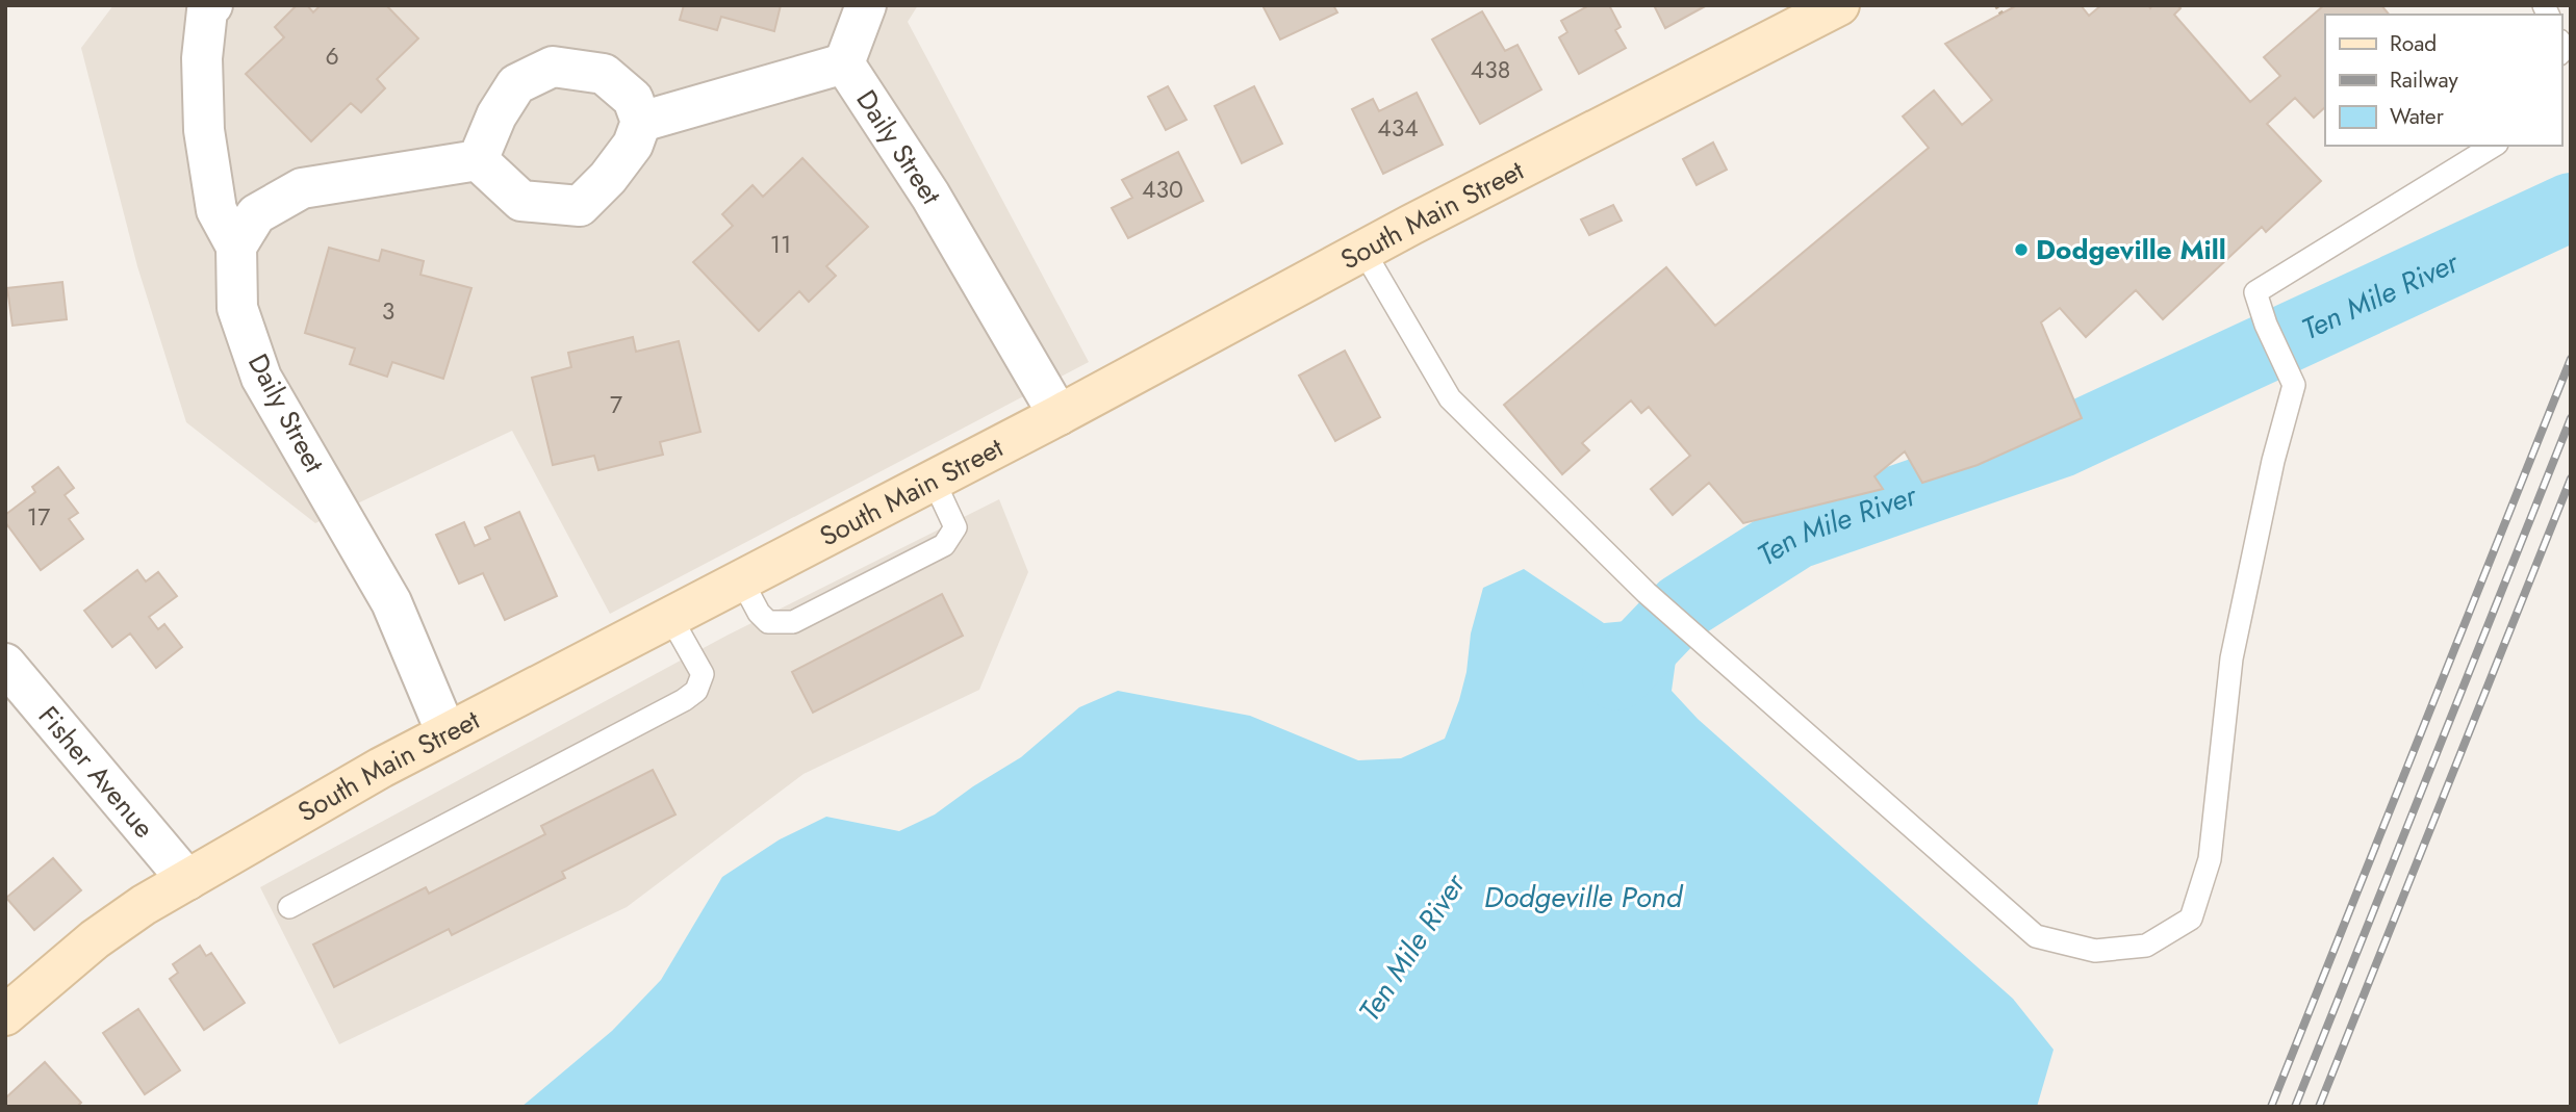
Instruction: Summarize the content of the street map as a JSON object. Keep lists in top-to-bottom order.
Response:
{
  "streets": {
    "main road": ["South Main Street"],
    "street": ["Daily Street", "Fisher Avenue"]
  },
  "crossings": [
    ["Daily Street", "South Main Street"],
    ["South Main Street", "Fisher Avenue"]
  ],
  "water": ["Ten Mile River", "Dodgeville Pond"],
  "places": ["Dodgeville Mill"],
  "house_numbers": [
    "6",
    "438",
    "434",
    "430",
    "11",
    "3",
    "7",
    "17"
  ],
  "legend": ["Road", "Railway", "Water"]
}
